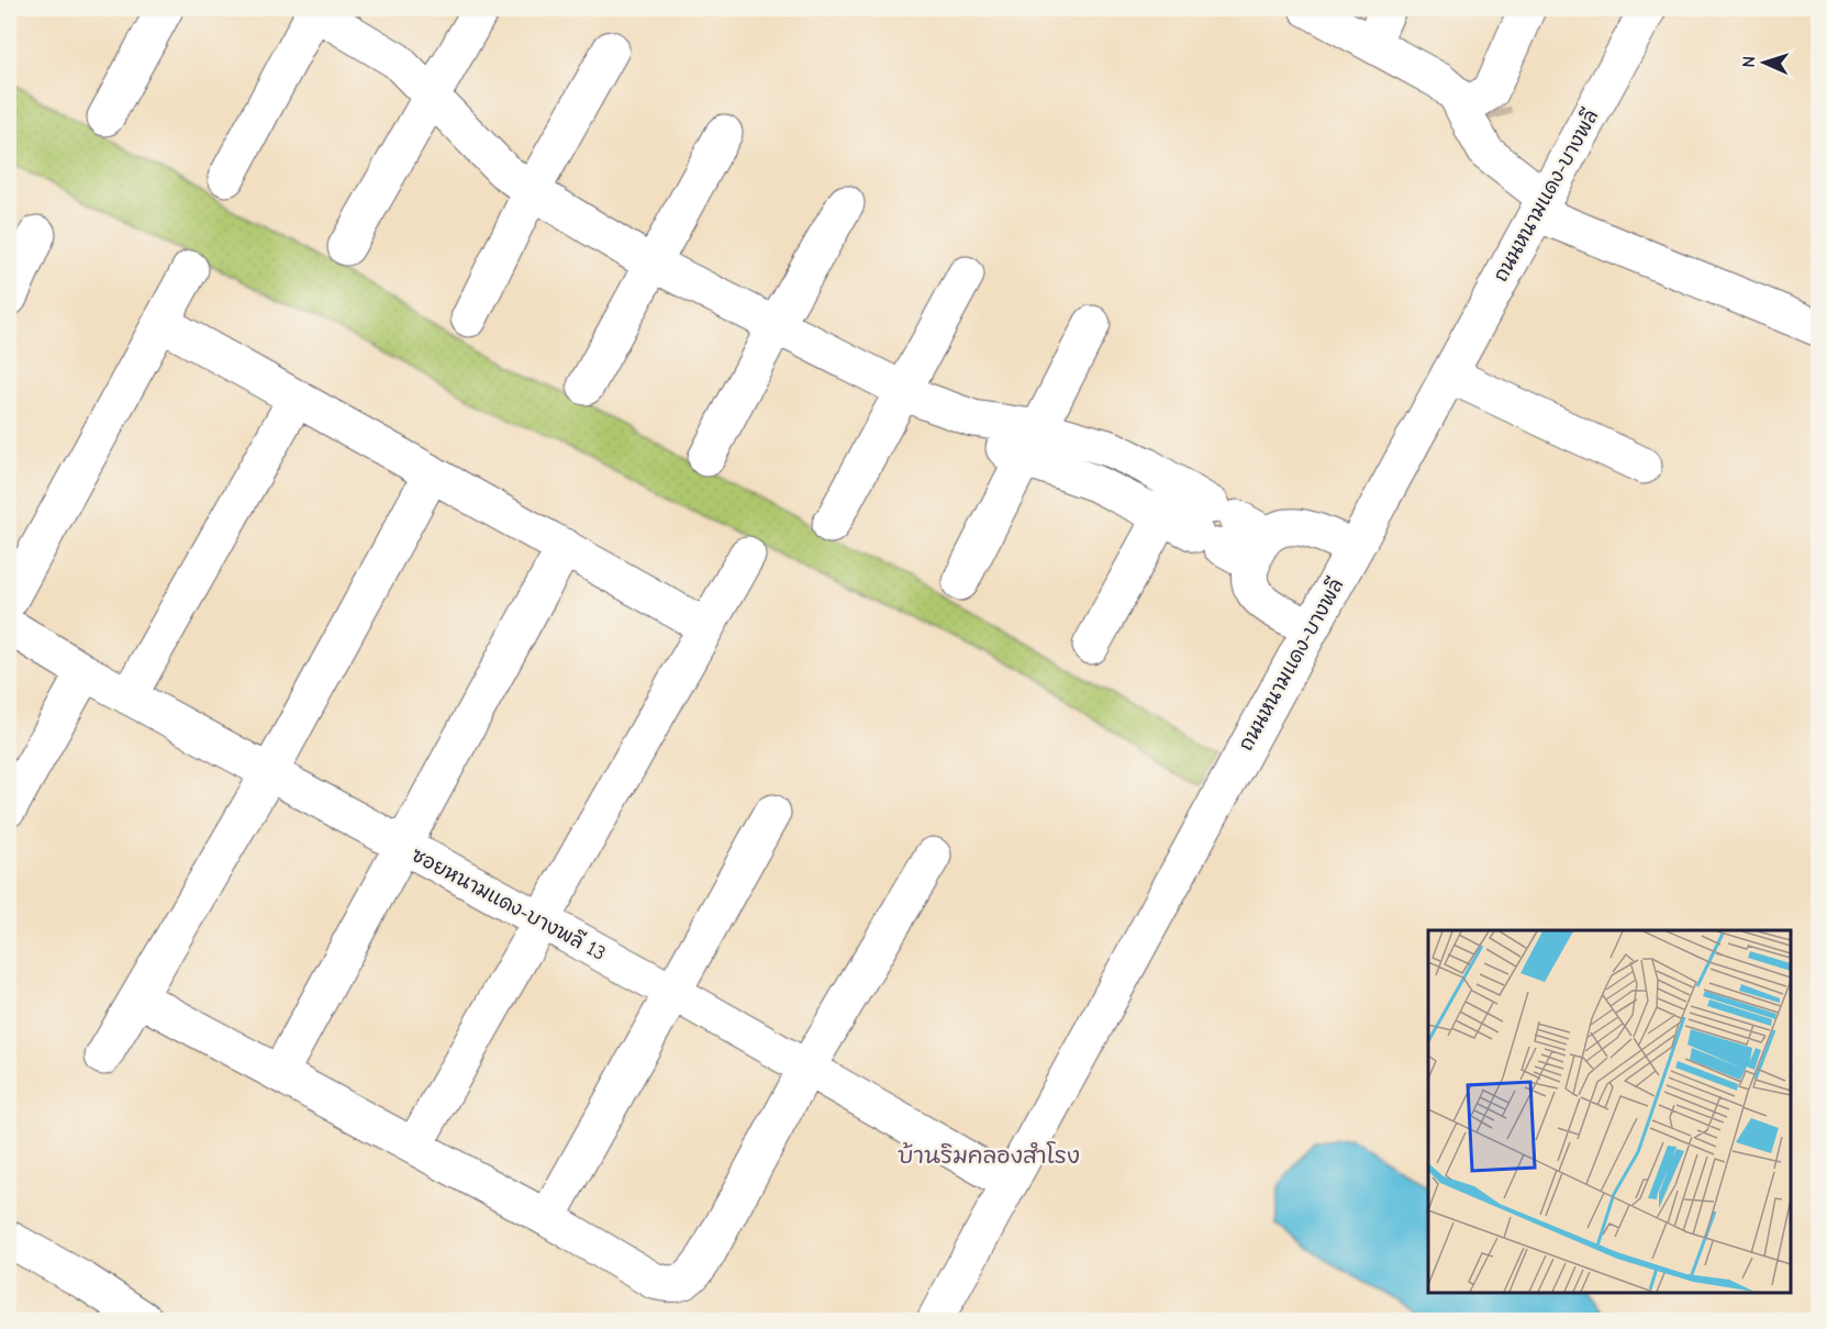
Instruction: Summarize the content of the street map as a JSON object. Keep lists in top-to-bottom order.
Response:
{
  "streets": {
    "street": ["ถนนหนามแดง-บางพลี", "ซอยหนามแดง-บางพลี 13"]
  },
  "crossings": [
    ["ถนนหนามแดง-บางพลี", "ซอยหนามแดง-บางพลี 13"]
  ],
  "districts": ["บ้านริมคลองสำโรง"],
  "north": "left"
}
